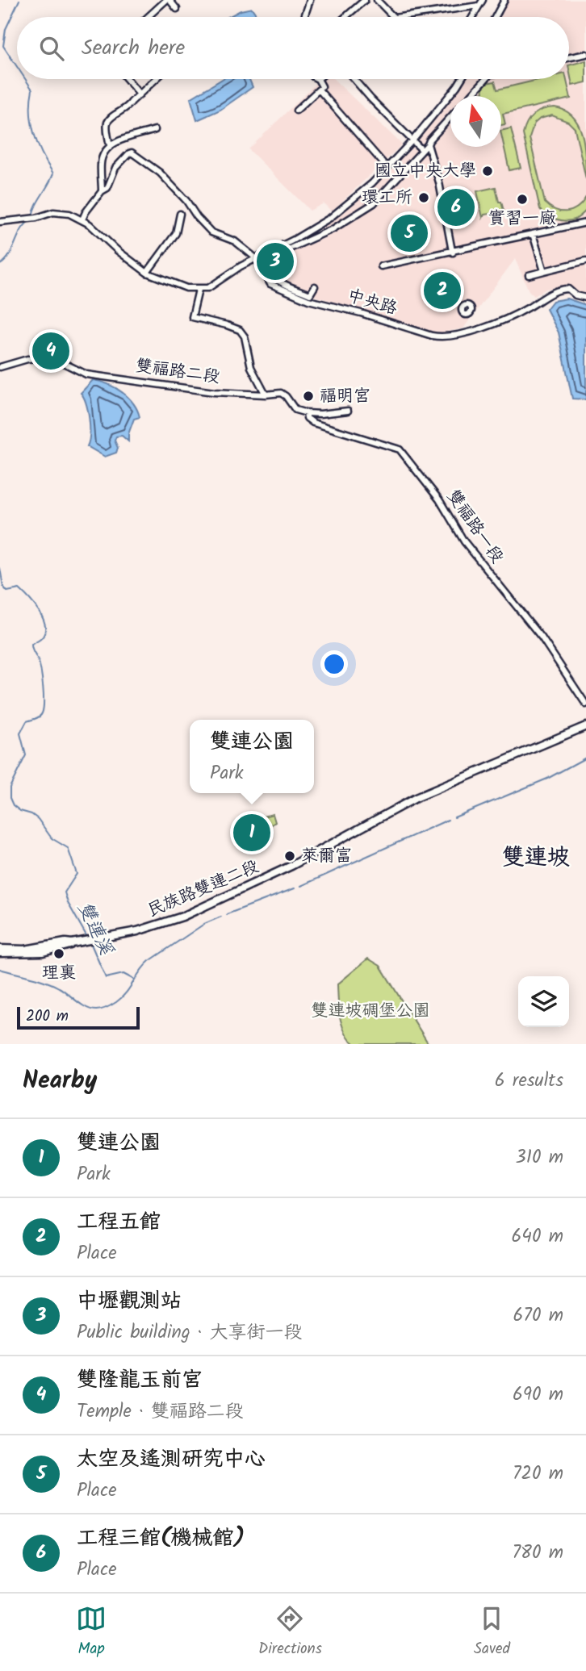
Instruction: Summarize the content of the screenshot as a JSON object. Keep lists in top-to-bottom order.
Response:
{
  "streets": {
    "main road": ["民族路雙連二段"],
    "street": ["中央路", "雙福路二段", "雙福路一段"]
  },
  "crossings": [
    ["雙福路二段", "雙福路一段"]
  ],
  "districts": ["雙連坡"],
  "water": ["雙連溪"],
  "parks": ["雙連坡碉堡公園"],
  "places": [
    "國立中央大學",
    "環工所",
    "實習一廠",
    "福明宮",
    "萊爾富",
    "理裏"
  ],
  "scale_bar": "200 m",
  "north": "top",
  "page": {
    "search": "Search here",
    "pins": [
      "6",
      "5",
      "3",
      "2",
      "4",
      "1"
    ],
    "popup": ["雙連公園", "Park"],
    "scale": "200 m",
    "heading": ["Nearby", "6 results"],
    "list": [
      {
        "mark": "1",
        "name": "雙連公園",
        "note": "Park",
        "value": "310 m"
      },
      {
        "mark": "2",
        "name": "工程五館",
        "note": "Place",
        "value": "640 m"
      },
      {
        "mark": "3",
        "name": "中壢觀測站",
        "note": "Public building · 大享街一段",
        "value": "670 m"
      },
      {
        "mark": "4",
        "name": "雙隆龍玉前宮",
        "note": "Temple · 雙福路二段",
        "value": "690 m"
      },
      {
        "mark": "5",
        "name": "太空及遙測研究中心",
        "note": "Place",
        "value": "720 m"
      },
      {
        "mark": "6",
        "name": "工程三館(機械館)",
        "note": "Place",
        "value": "780 m"
      }
    ],
    "nav": ["Map", "Directions", "Saved"]
  }
}
